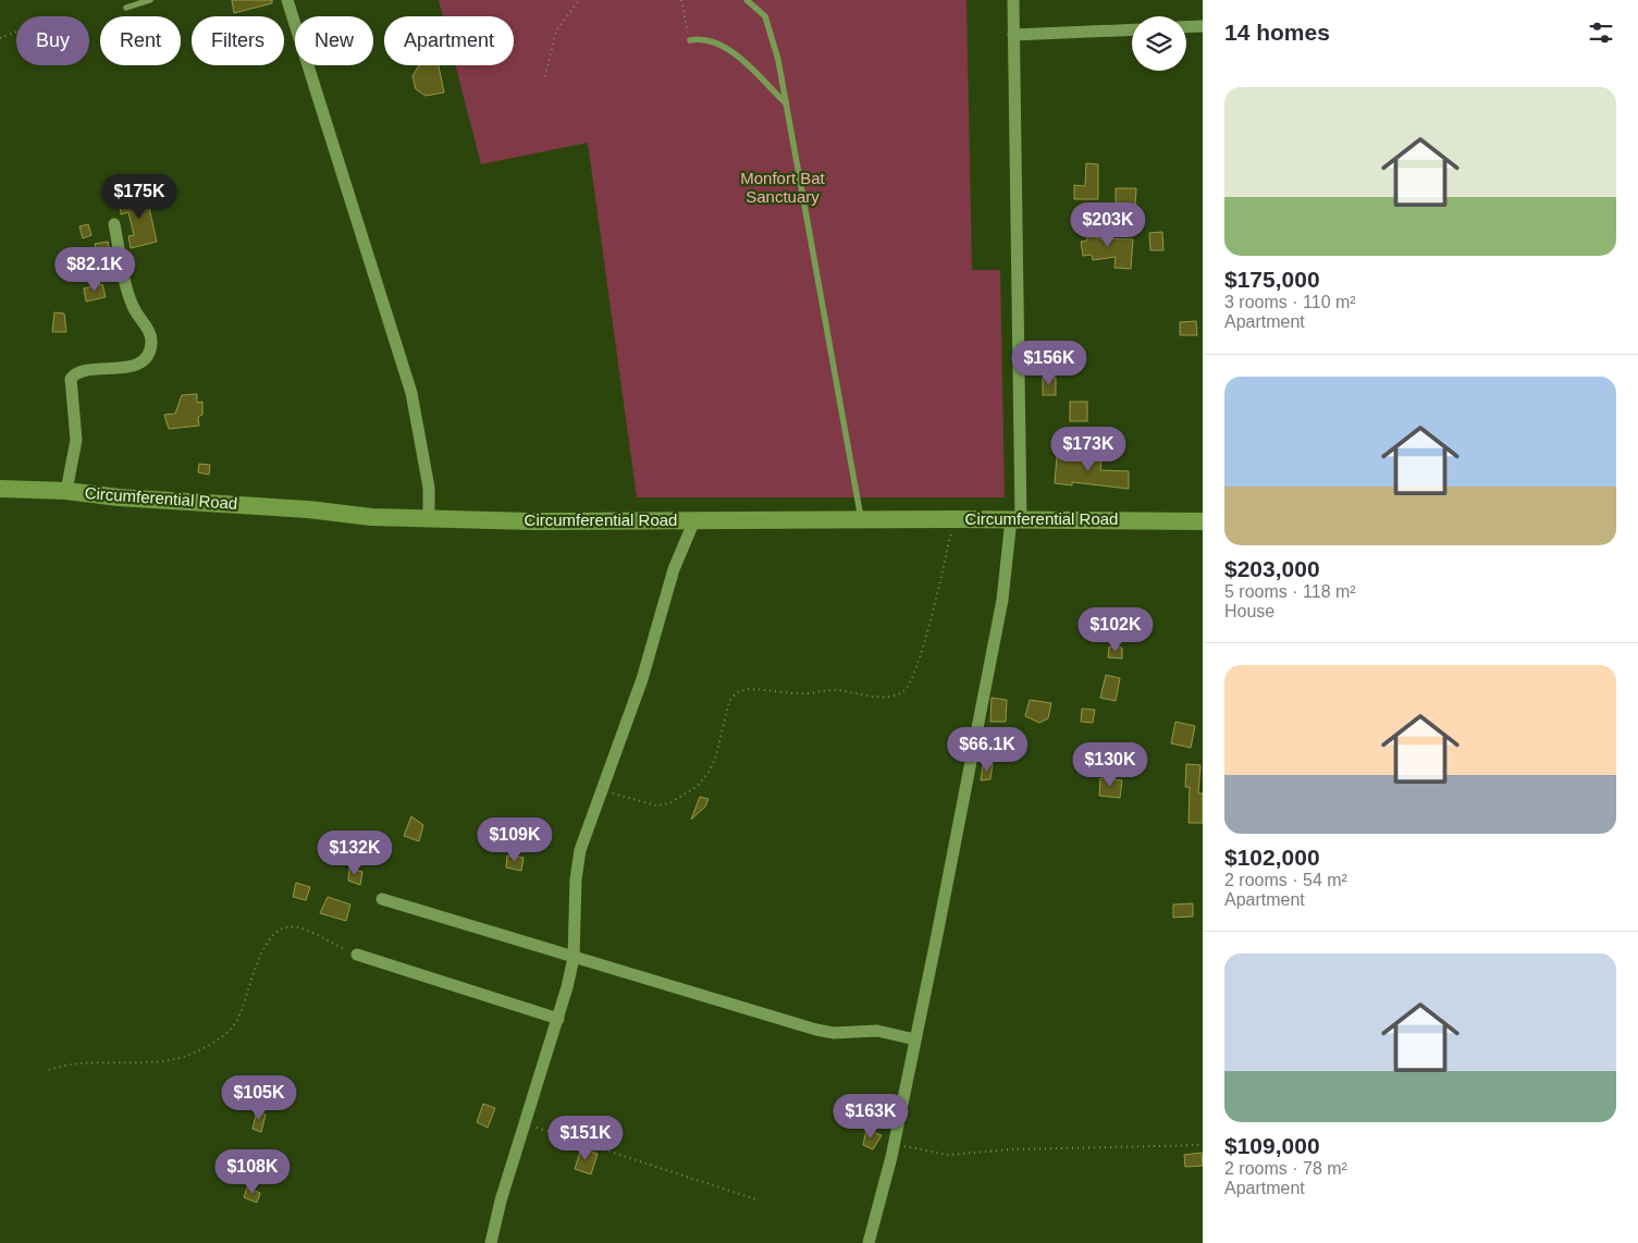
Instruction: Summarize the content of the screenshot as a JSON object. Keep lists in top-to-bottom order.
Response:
{
  "streets": {
    "main road": ["Circumferential Road"]
  },
  "parks": ["Monfort Bat Sanctuary"],
  "page": {
    "heading": "14 homes",
    "chip": [
      "Buy",
      "Rent",
      "Filters",
      "New",
      "Apartment"
    ],
    "list": [
      {
        "name": "$175,000",
        "note": "3 rooms · 110 m² · Apartment"
      },
      {
        "name": "$203,000",
        "note": "5 rooms · 118 m² · House"
      },
      {
        "name": "$102,000",
        "note": "2 rooms · 54 m² · Apartment"
      },
      {
        "name": "$109,000",
        "note": "2 rooms · 78 m² · Apartment"
      }
    ],
    "price": [
      "$175K",
      "$203K",
      "$82.1K",
      "$156K",
      "$173K",
      "$102K",
      "$66.1K",
      "$130K",
      "$109K",
      "$132K",
      "$105K",
      "$163K",
      "$151K",
      "$108K"
    ]
  }
}
